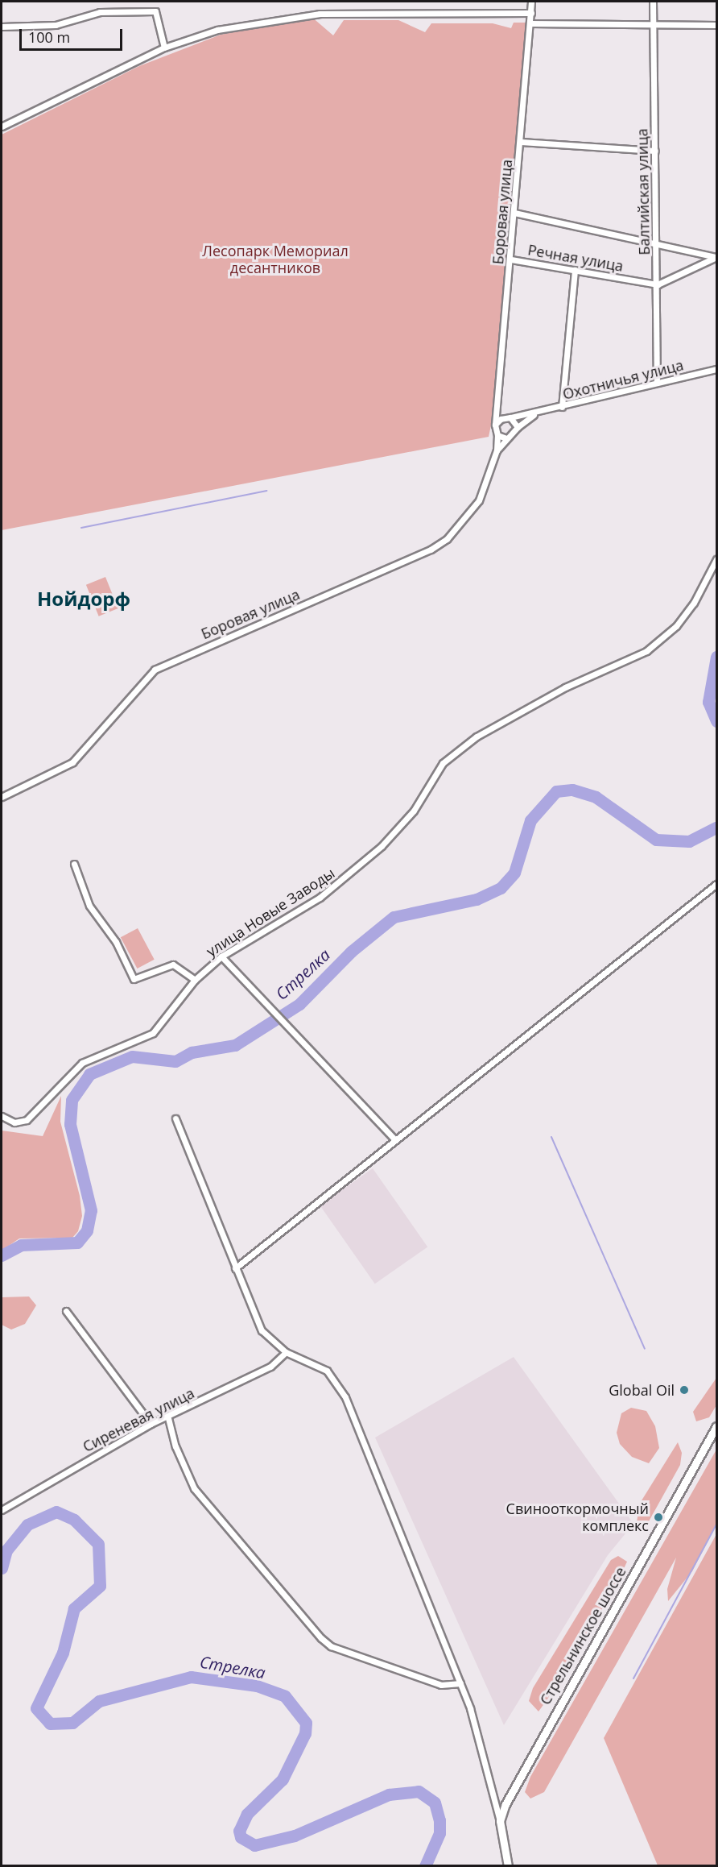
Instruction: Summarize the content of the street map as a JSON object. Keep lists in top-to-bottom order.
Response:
{
  "streets": {
    "main road": ["Стрельнинское шоссе"],
    "street": [
      "Балтийская улица",
      "Боровая улица",
      "Речная улица",
      "Охотничья улица",
      "улица Новые Заводы",
      "Сиреневая улица"
    ]
  },
  "crossings": [
    ["Балтийская улица", "Речная улица"],
    ["Балтийская улица", "Охотничья улица"],
    ["Боровая улица", "Речная улица"],
    ["Боровая улица", "Охотничья улица"]
  ],
  "districts": ["Нойдорф"],
  "water": ["Стрелка"],
  "parks": ["Лесопарк Мемориал десантников"],
  "places": ["Global Oil", "Свинооткормочный комплекс"],
  "scale_bar": "100 m"
}
